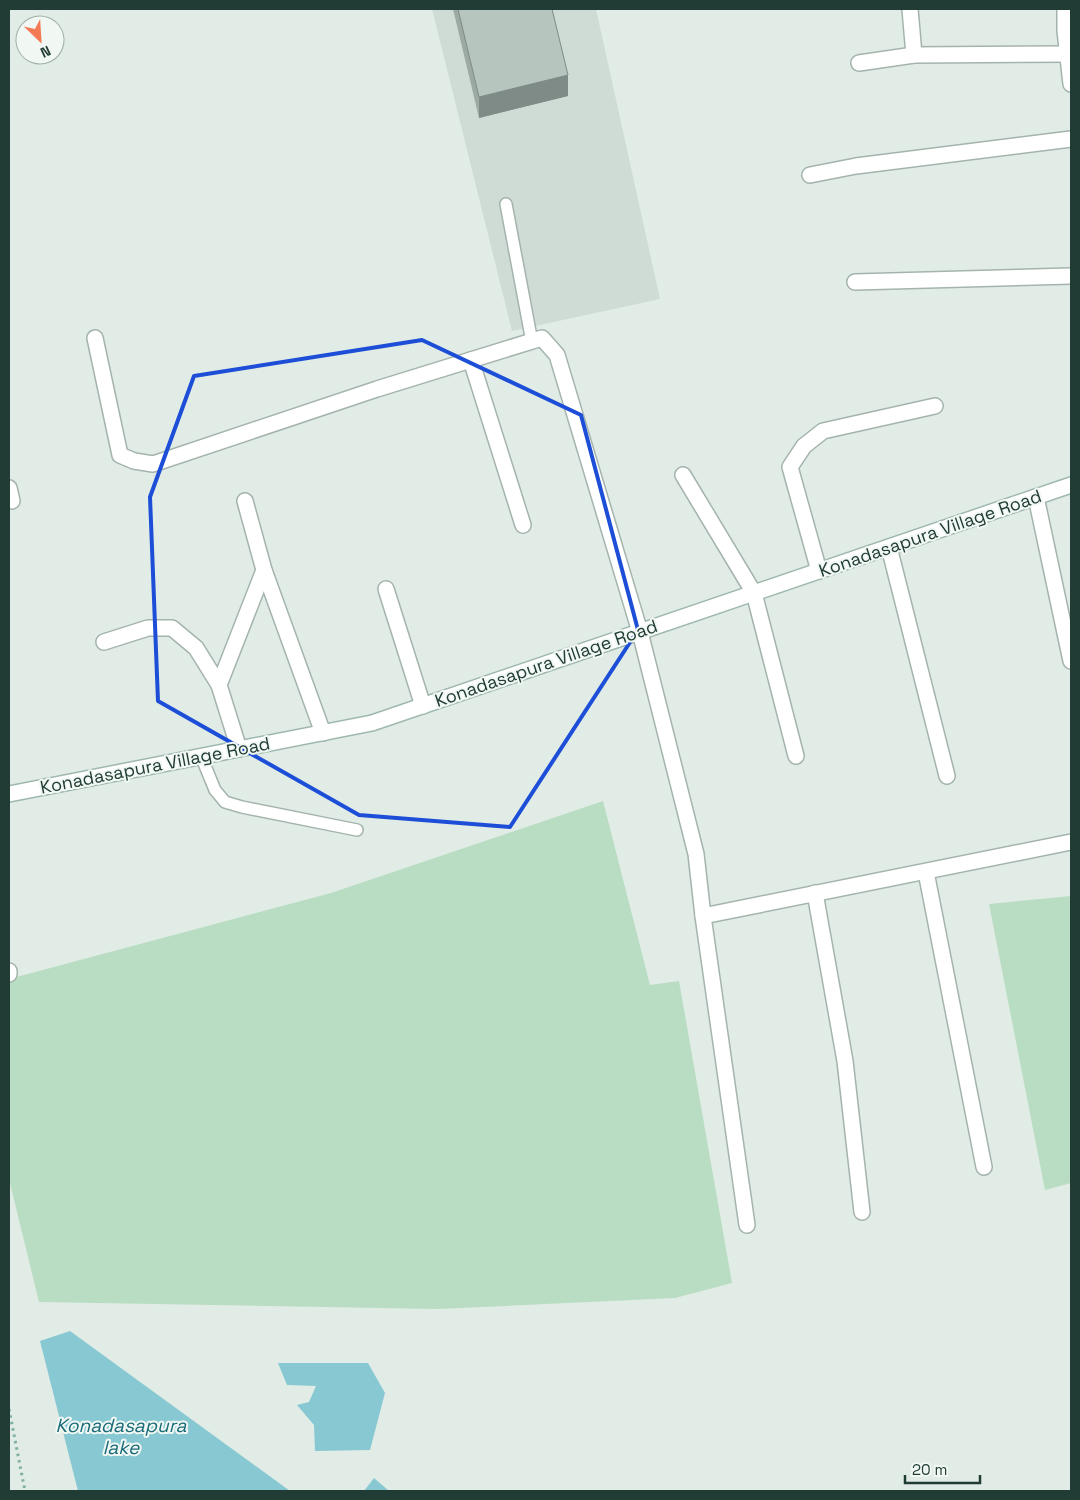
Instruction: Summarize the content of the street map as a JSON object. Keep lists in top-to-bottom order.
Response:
{
  "streets": {
    "street": ["Konadasapura Village Road"]
  },
  "water": ["Konadasapura lake"],
  "scale_bar": "20 m",
  "north": "bottom right"
}
